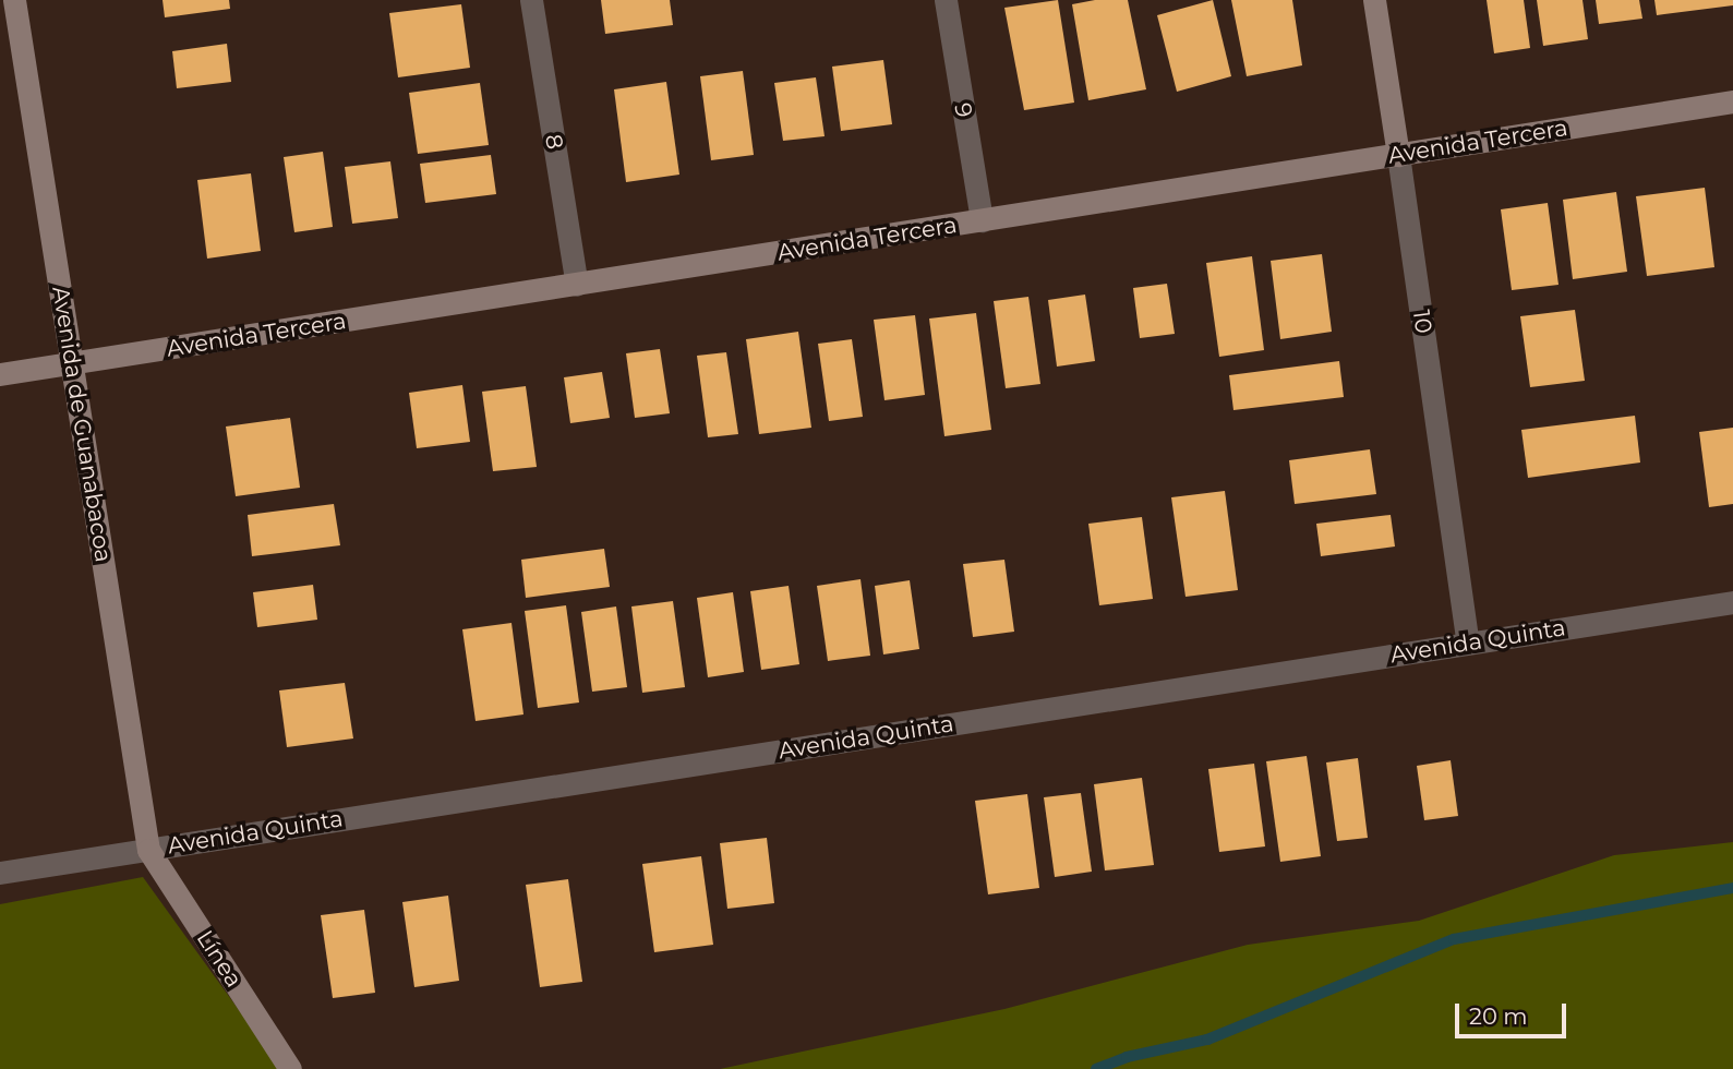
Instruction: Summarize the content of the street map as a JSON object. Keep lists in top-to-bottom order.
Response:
{
  "streets": {
    "street": [
      "9",
      "8",
      "Avenida Tercera",
      "10",
      "Avenida de Guanabacoa",
      "Avenida Quinta",
      "Línea"
    ]
  },
  "crossings": [
    ["9", "Avenida Tercera"],
    ["8", "Avenida Tercera"],
    ["Avenida Tercera", "10"],
    ["Avenida Tercera", "Avenida de Guanabacoa"],
    ["10", "Avenida Quinta"],
    ["Avenida de Guanabacoa", "Avenida Quinta"],
    ["Avenida de Guanabacoa", "Línea"],
    ["Avenida Quinta", "Línea"]
  ],
  "scale_bar": "20 m"
}
